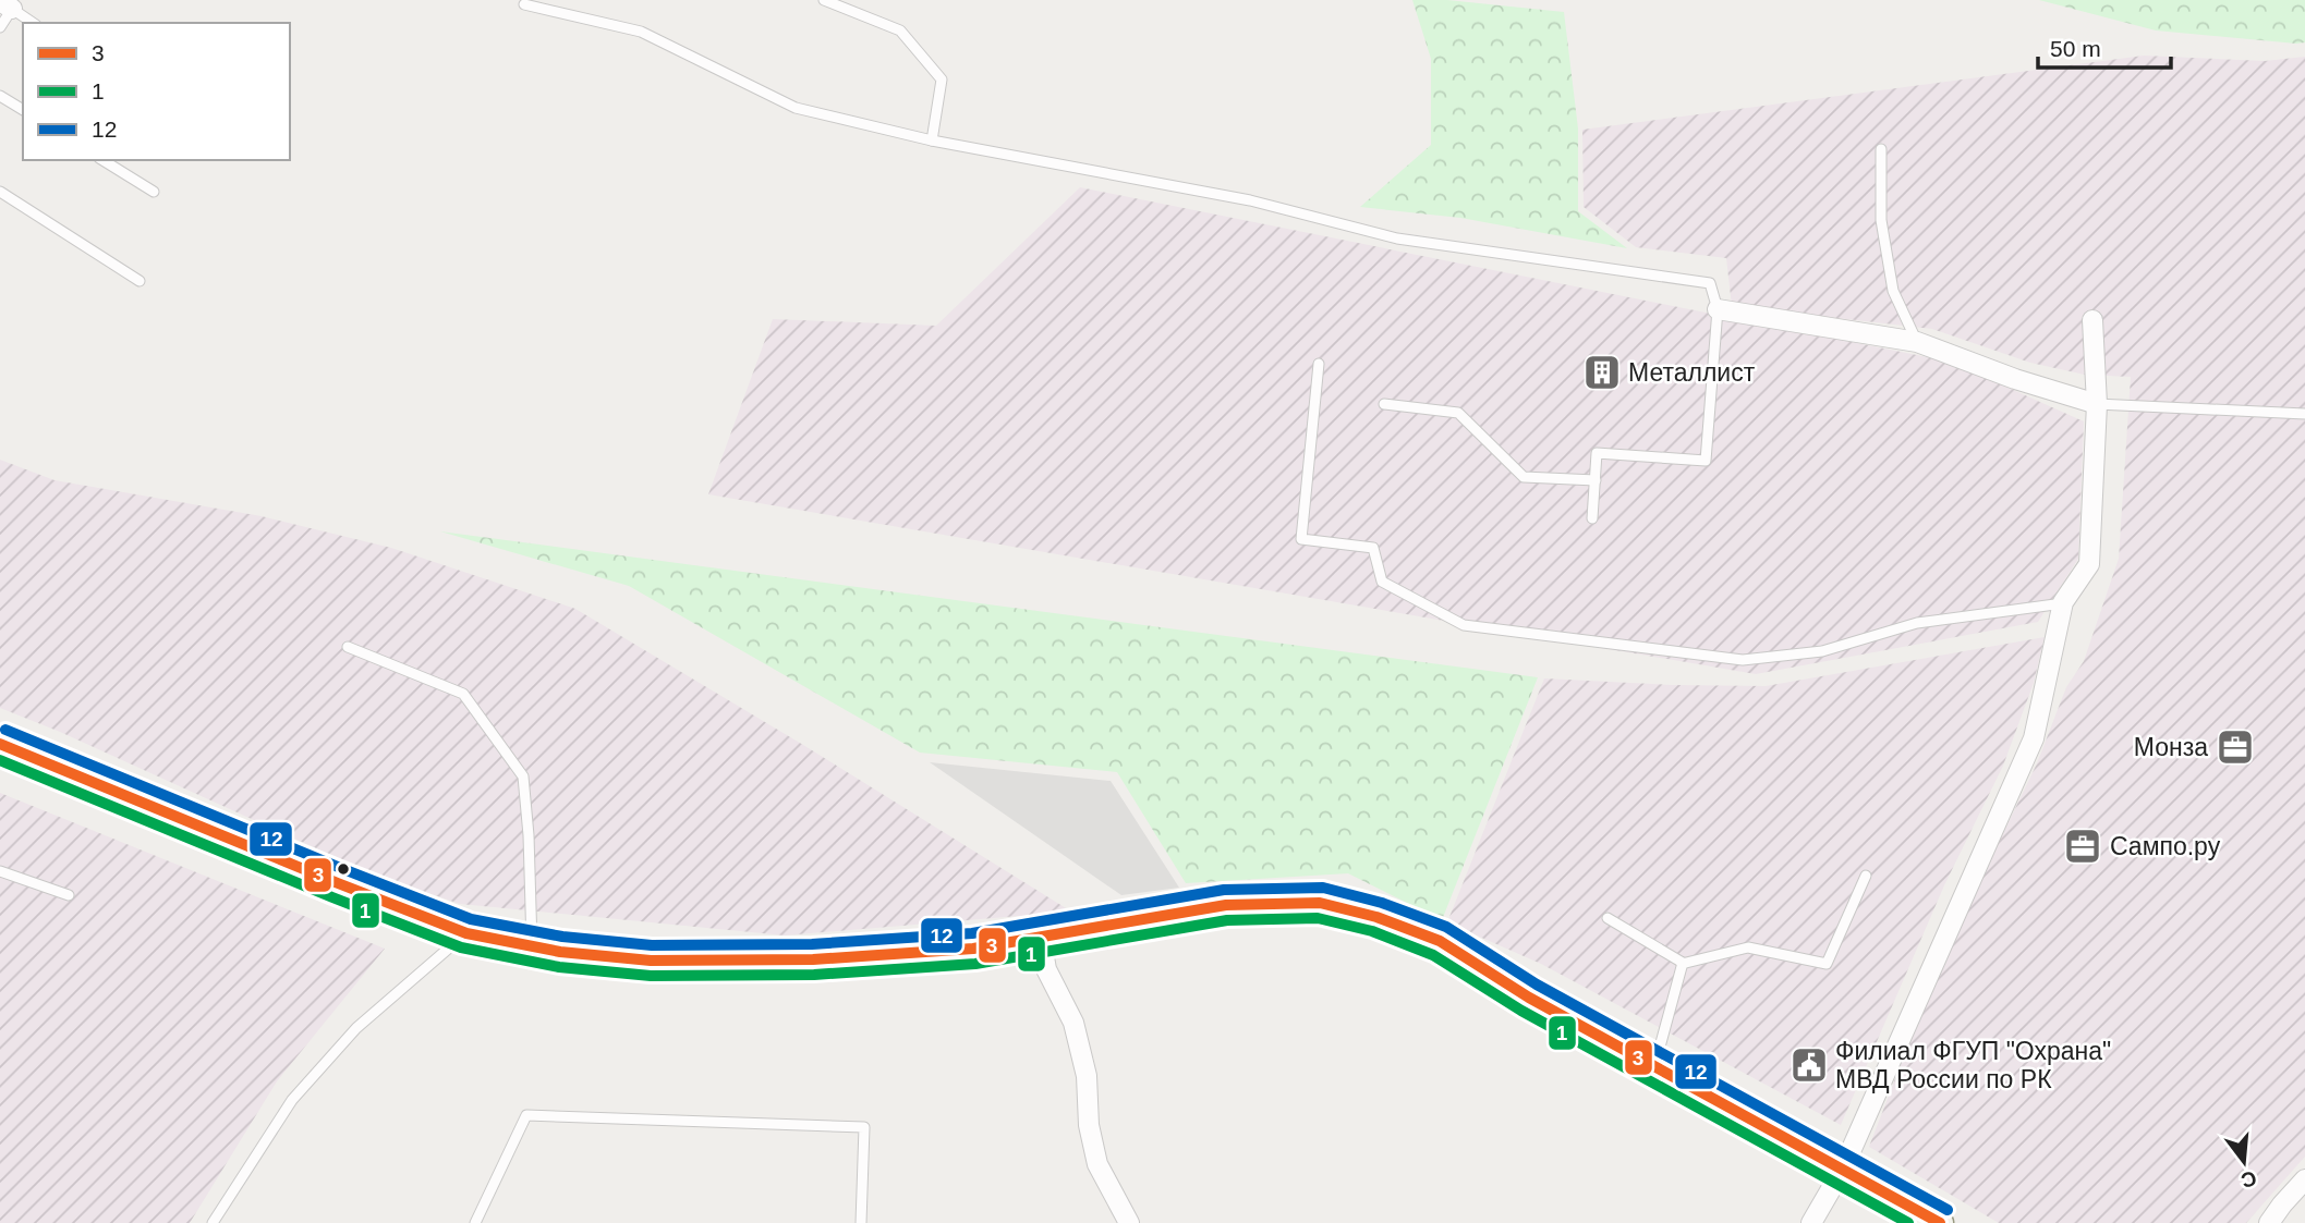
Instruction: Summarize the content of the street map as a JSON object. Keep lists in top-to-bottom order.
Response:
{
  "places": {
    "building": ["Металлист"],
    "office": ["Монза", "Сампо.ру"],
    "public building": ["Филиал ФГУП \"Охрана\" МВД России по РК"]
  },
  "lines": ["transit line 12", "transit line 3", "transit line 1"],
  "legend": ["3", "1", "12"],
  "scale_bar": "50 m",
  "north": "bottom"
}
